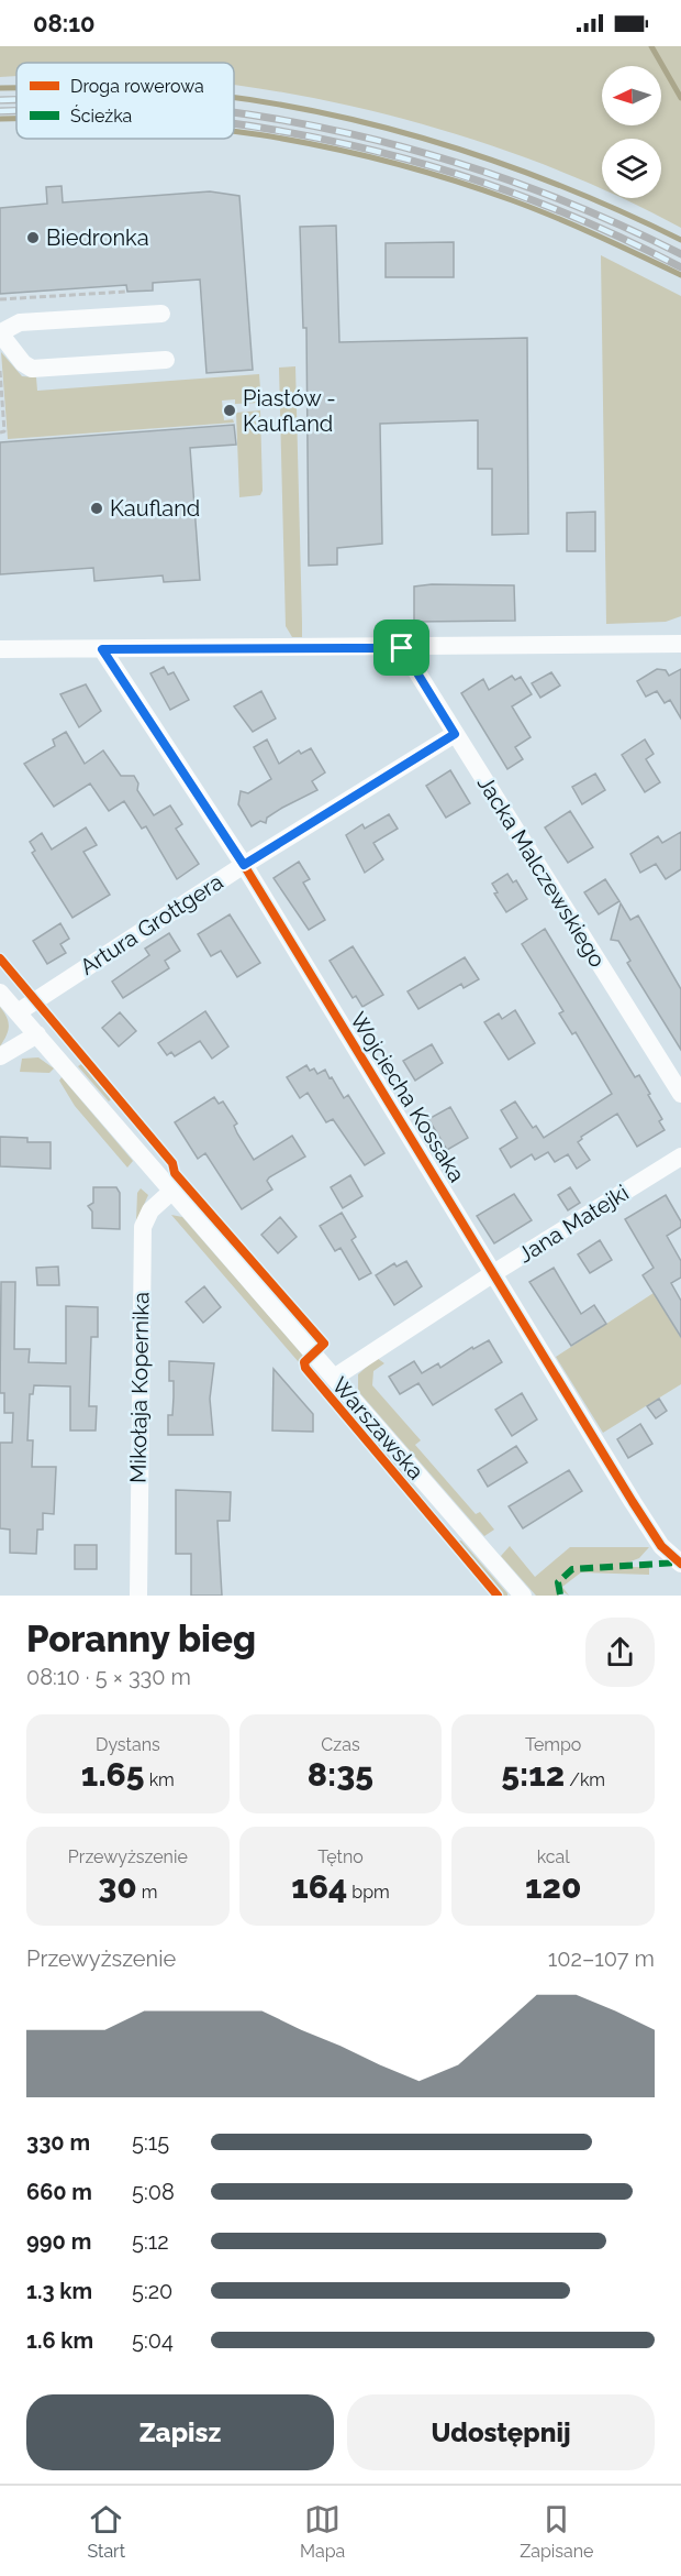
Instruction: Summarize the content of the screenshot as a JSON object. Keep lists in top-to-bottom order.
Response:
{
  "streets": {
    "street": [
      "Jacka Malczewskiego",
      "Artura Grottgera",
      "Wojciecha Kossaka",
      "Jana Matejki",
      "Mikołaja Kopernika",
      "Warszawska"
    ]
  },
  "crossings": [
    ["Jacka Malczewskiego", "Artura Grottgera"],
    ["Artura Grottgera", "Wojciecha Kossaka"],
    ["Artura Grottgera", "Warszawska"],
    ["Wojciecha Kossaka", "Jana Matejki"],
    ["Jana Matejki", "Warszawska"],
    ["Mikołaja Kopernika", "Warszawska"]
  ],
  "places": ["Biedronka", "Piastów - Kaufland", "Kaufland"],
  "legend": ["Droga rowerowa", "Ścieżka"],
  "north": "left",
  "page": {
    "status": "08:10",
    "heading": ["Poranny bieg", "08:10 · 5 × 330 m"],
    "stats": [
      ["Dystans", "1.65 km"],
      ["Czas", "8:35"],
      ["Tempo", "5:12 /km"],
      ["Przewyższenie", "30 m"],
      ["Tętno", "164 bpm"],
      ["kcal", "120"]
    ],
    "chart": ["Przewyższenie", "102–107 m"],
    "list": [
      {
        "name": "330 m",
        "note": "5:15"
      },
      {
        "name": "660 m",
        "note": "5:08"
      },
      {
        "name": "990 m",
        "note": "5:12"
      },
      {
        "name": "1.3 km",
        "note": "5:20"
      },
      {
        "name": "1.6 km",
        "note": "5:04"
      }
    ],
    "buttons": ["Zapisz", "Udostępnij"],
    "tabs": ["Start", "Mapa", "Zapisane"]
  }
}
